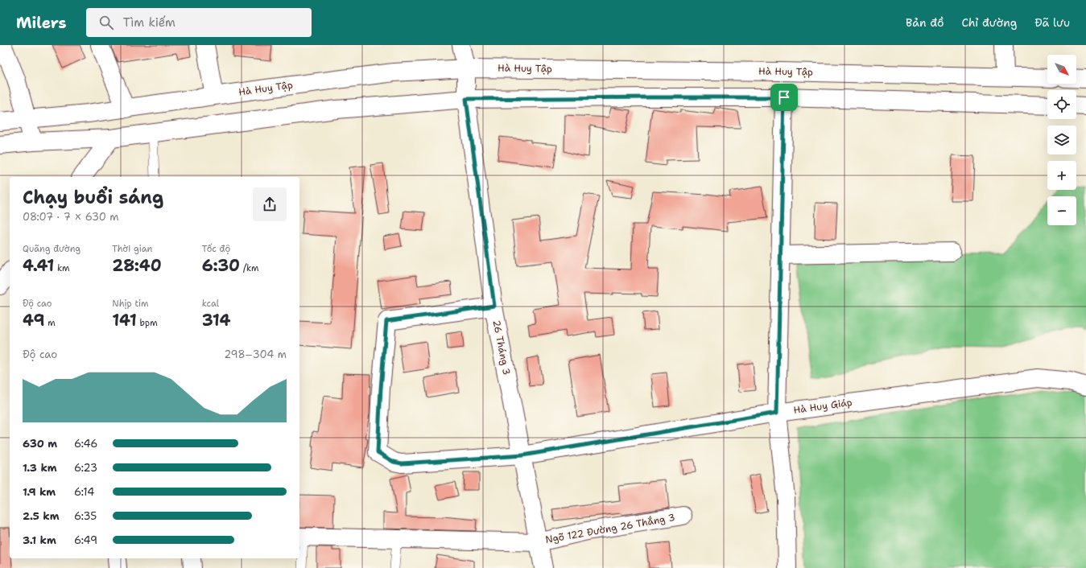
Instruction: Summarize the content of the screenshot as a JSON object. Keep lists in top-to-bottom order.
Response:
{
  "streets": {
    "street": [
      "Hà Huy Tập",
      "26 Tháng 3",
      "Hà Huy Giáp",
      "Ngõ 122 Đường 26 Thắng 3"
    ]
  },
  "crossings": [
    ["Hà Huy Tập", "26 Tháng 3"],
    ["26 Tháng 3", "Hà Huy Giáp"],
    ["26 Tháng 3", "Ngõ 122 Đường 26 Thắng 3"]
  ],
  "north": "bottom right",
  "page": {
    "header": "Milers",
    "search": "Tìm kiếm",
    "nav": ["Bản đồ", "Chỉ đường", "Đã lưu"],
    "map_buttons": ["+", "−"],
    "heading": ["Chạy buổi sáng", "08:07 · 7 × 630 m"],
    "stats": [
      ["Quãng đường", "4.41 km"],
      ["Thời gian", "28:40"],
      ["Tốc độ", "6:30 /km"],
      ["Độ cao", "49 m"],
      ["Nhịp tim", "141 bpm"],
      ["kcal", "314"]
    ],
    "chart": ["Độ cao", "298–304 m"],
    "list": [
      {
        "name": "630 m",
        "note": "6:46"
      },
      {
        "name": "1.3 km",
        "note": "6:23"
      },
      {
        "name": "1.9 km",
        "note": "6:14"
      },
      {
        "name": "2.5 km",
        "note": "6:35"
      },
      {
        "name": "3.1 km",
        "note": "6:49"
      }
    ]
  }
}
